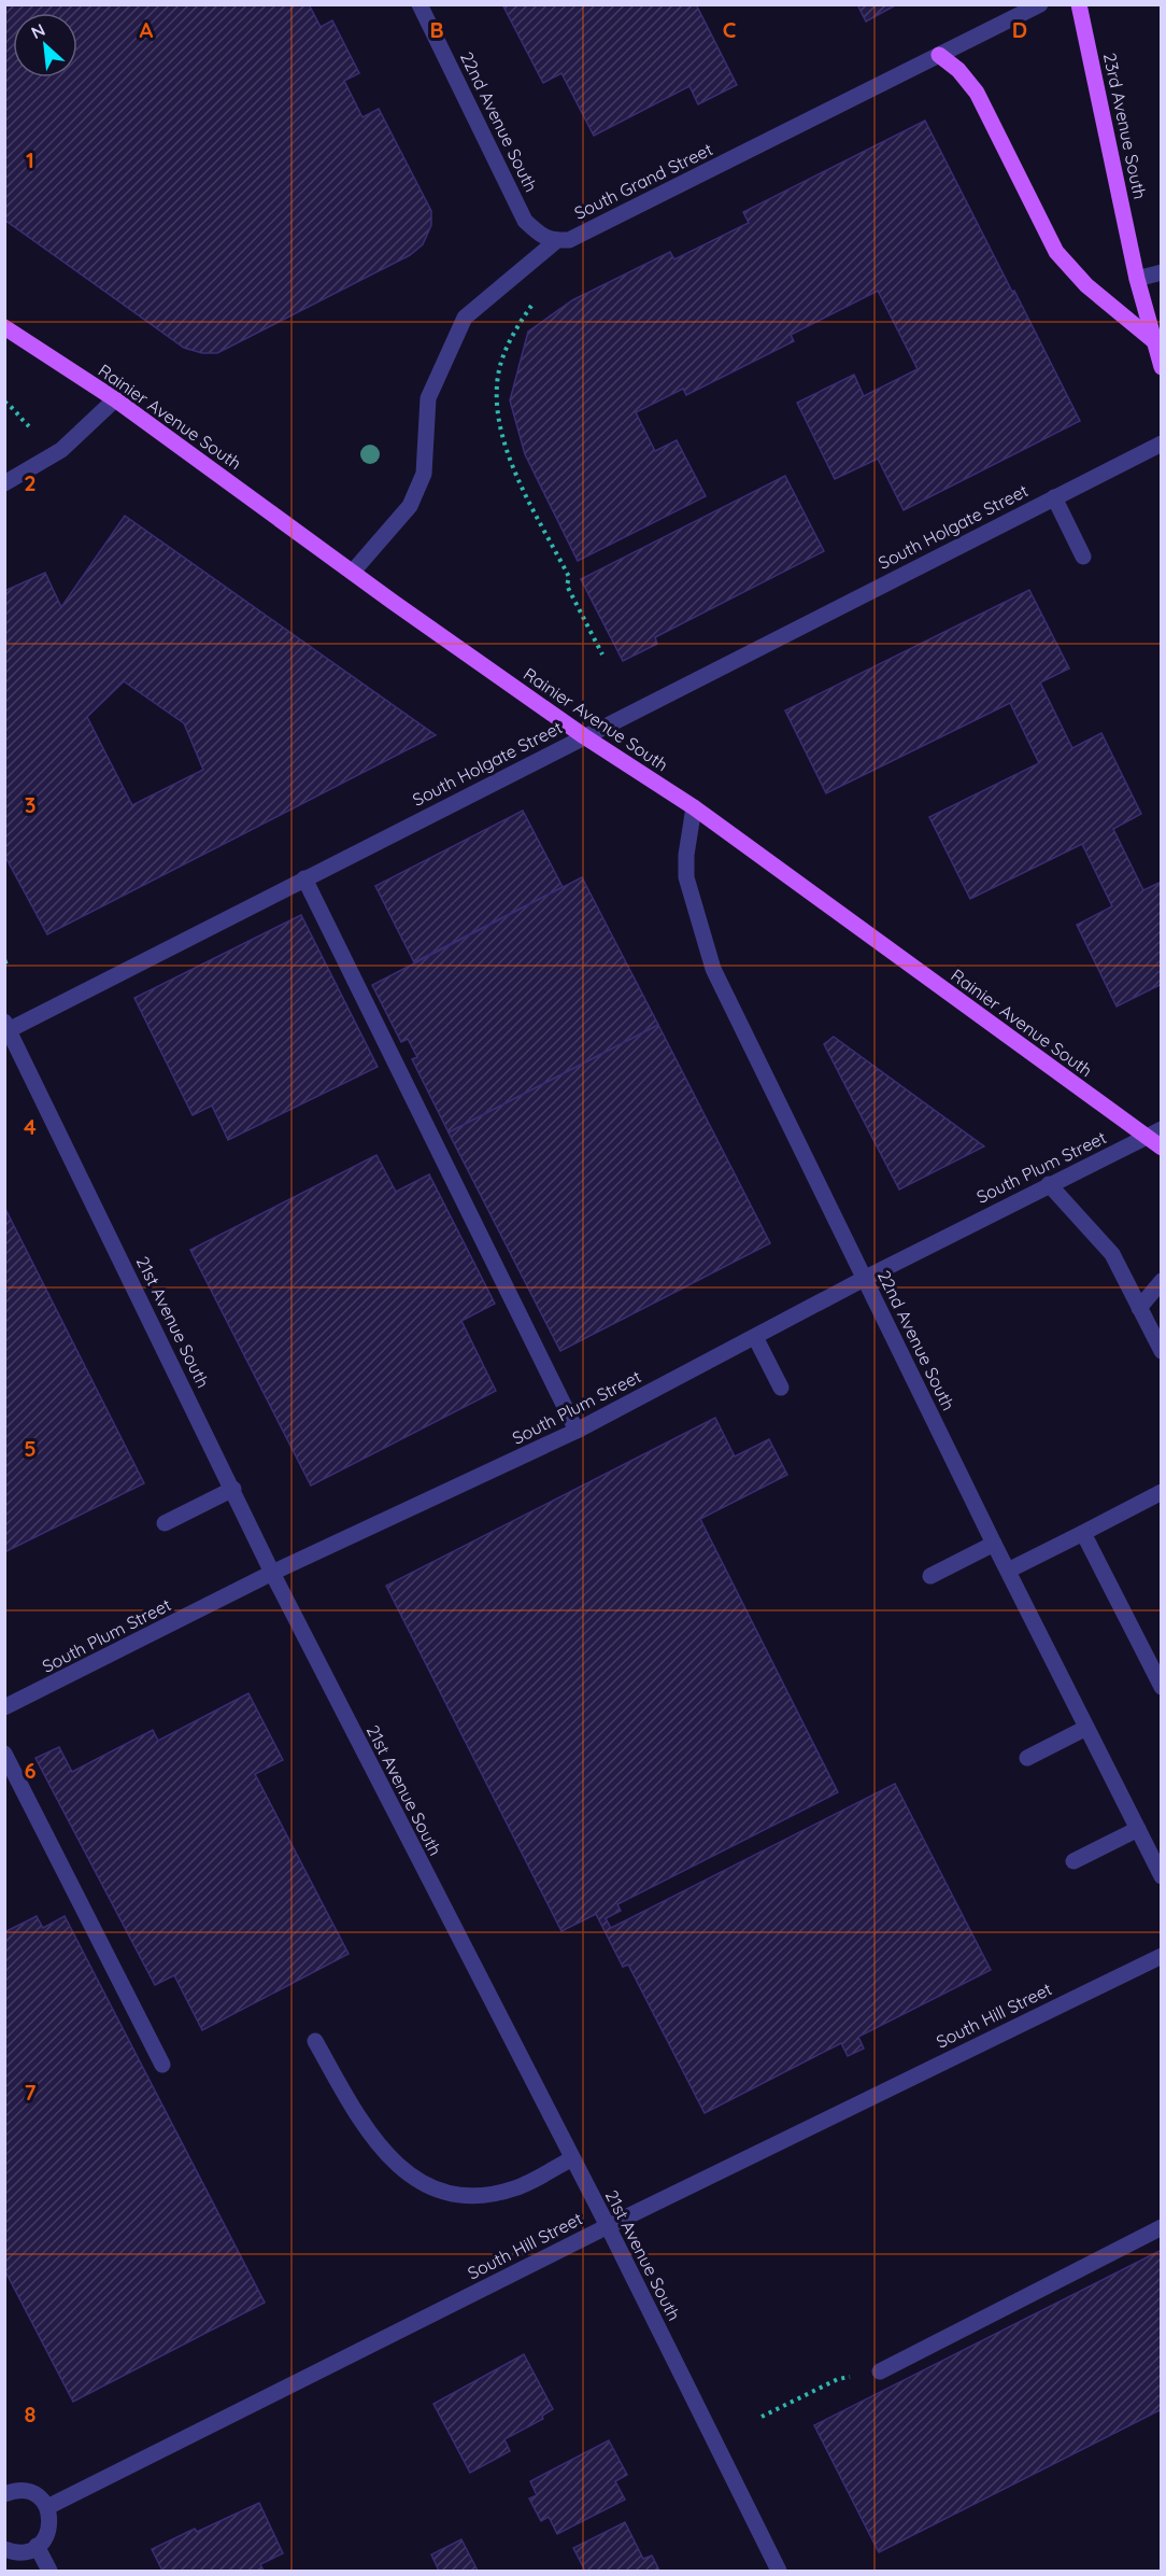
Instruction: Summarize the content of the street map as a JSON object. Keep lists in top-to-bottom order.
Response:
{
  "streets": {
    "main road": ["23rd Avenue South", "Rainier Avenue South"],
    "street": [
      "22nd Avenue South",
      "South Grand Street",
      "South Holgate Street",
      "South Plum Street",
      "21st Avenue South",
      "South Hill Street"
    ]
  },
  "crossings": [
    ["22nd Avenue South", "South Grand Street"],
    ["22nd Avenue South", "Rainier Avenue South"],
    ["22nd Avenue South", "South Plum Street"],
    ["South Grand Street", "Rainier Avenue South"],
    ["Rainier Avenue South", "South Holgate Street"],
    ["Rainier Avenue South", "South Plum Street"],
    ["South Holgate Street", "21st Avenue South"],
    ["South Plum Street", "21st Avenue South"],
    ["21st Avenue South", "South Hill Street"]
  ],
  "north": "top left",
  "grid": {
    "columns": [
      "A",
      "B",
      "C",
      "D"
    ],
    "rows": [
      "1",
      "2",
      "3",
      "4",
      "5",
      "6",
      "7",
      "8"
    ]
  }
}
